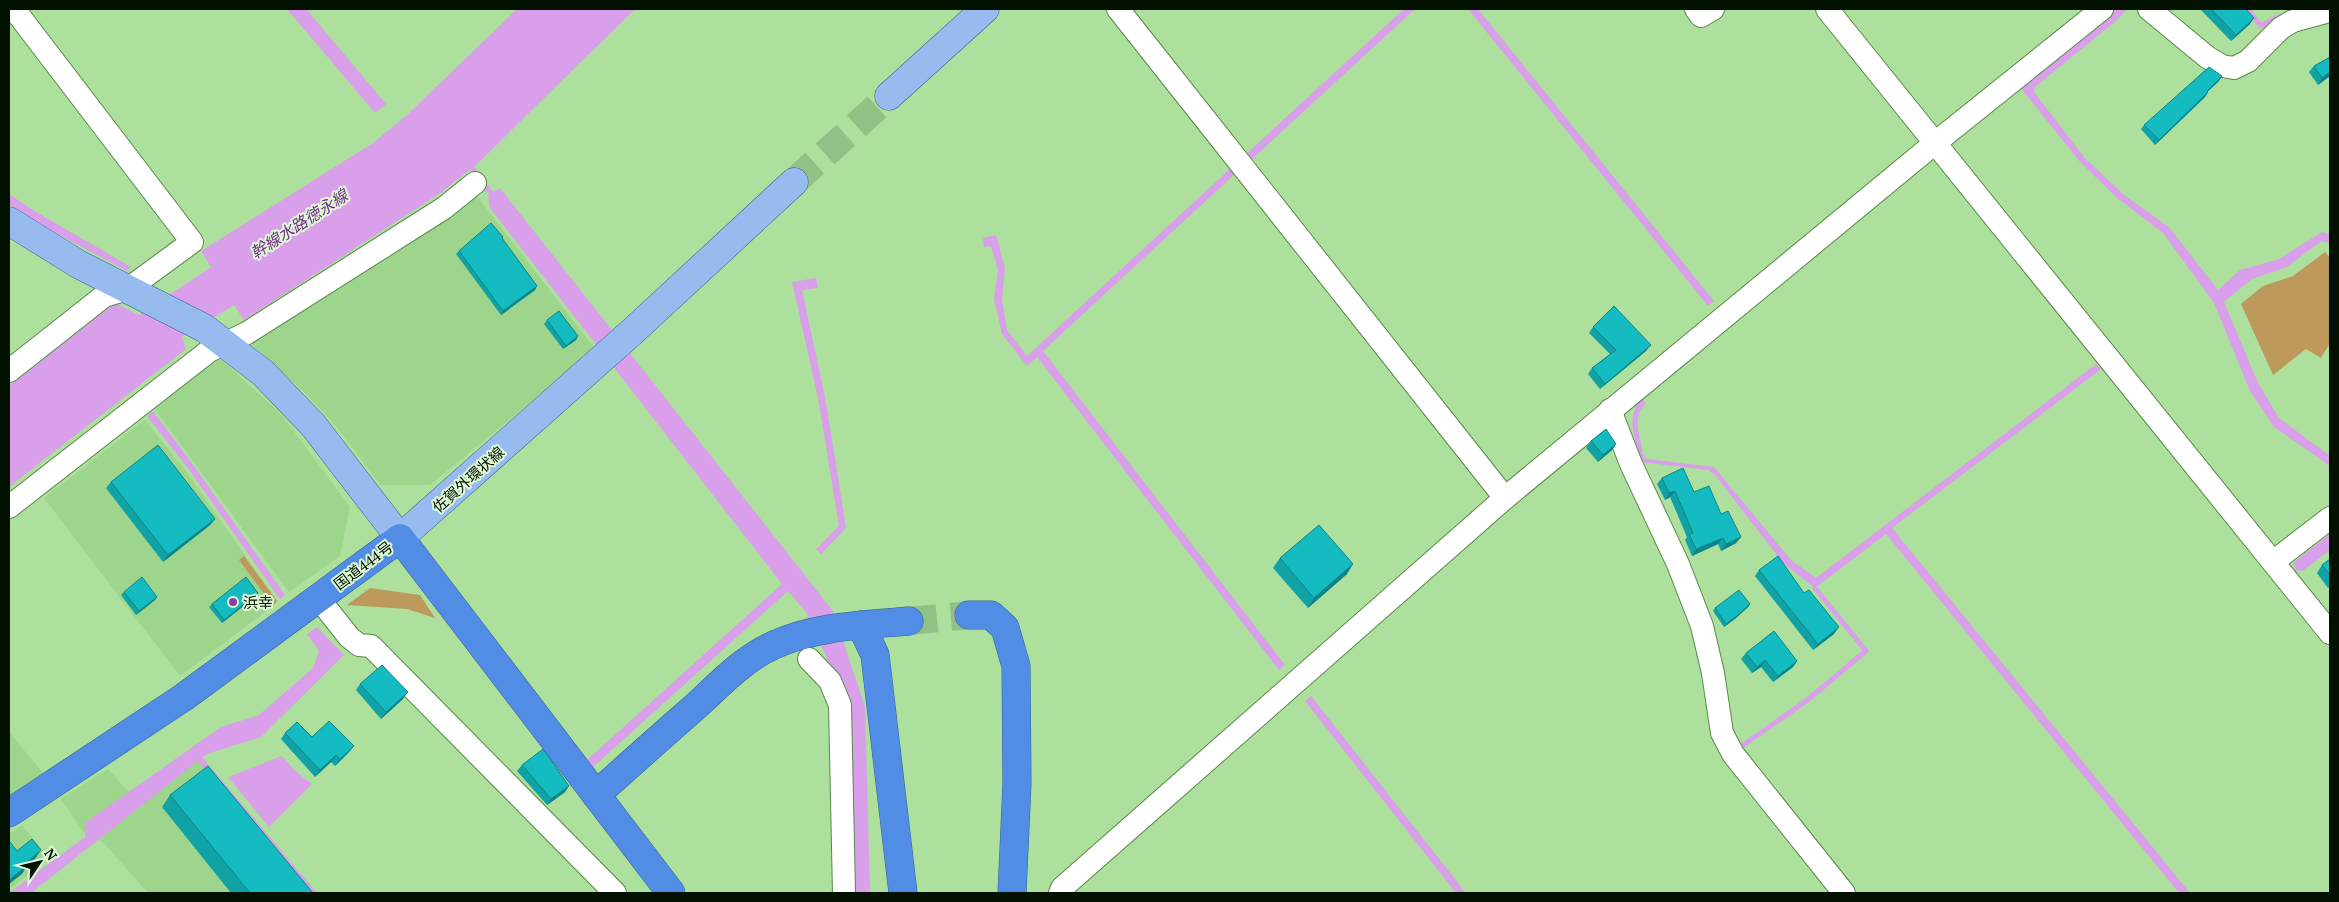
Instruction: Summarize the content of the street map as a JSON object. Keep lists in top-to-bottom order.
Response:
{
  "streets": {
    "highway": ["国道444号"],
    "main road": ["佐賀外環状線"]
  },
  "crossings": [
    ["佐賀外環状線", "国道444号"]
  ],
  "water": ["幹線水路徳永線"],
  "places": ["浜幸"],
  "north": "top right"
}
